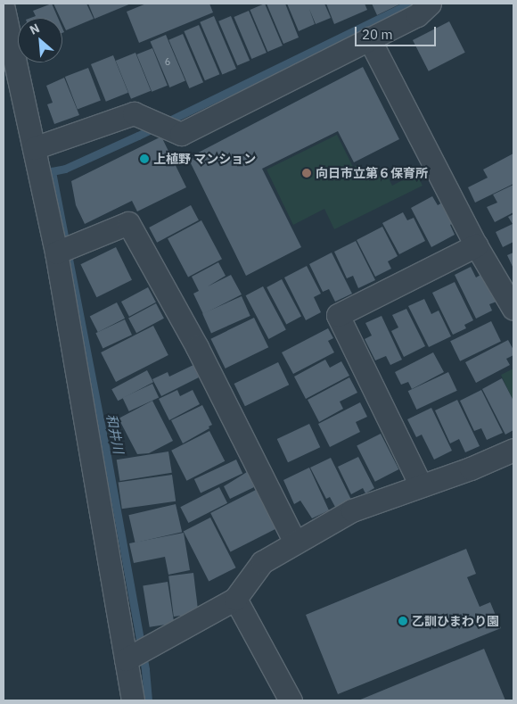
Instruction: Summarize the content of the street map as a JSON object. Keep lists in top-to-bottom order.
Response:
{
  "water": ["和井川"],
  "places": ["上植野 マンション", "向日市立第６保育所", "乙訓ひまわり園"],
  "house_numbers": ["6"],
  "scale_bar": "20 m",
  "north": "top left"
}
